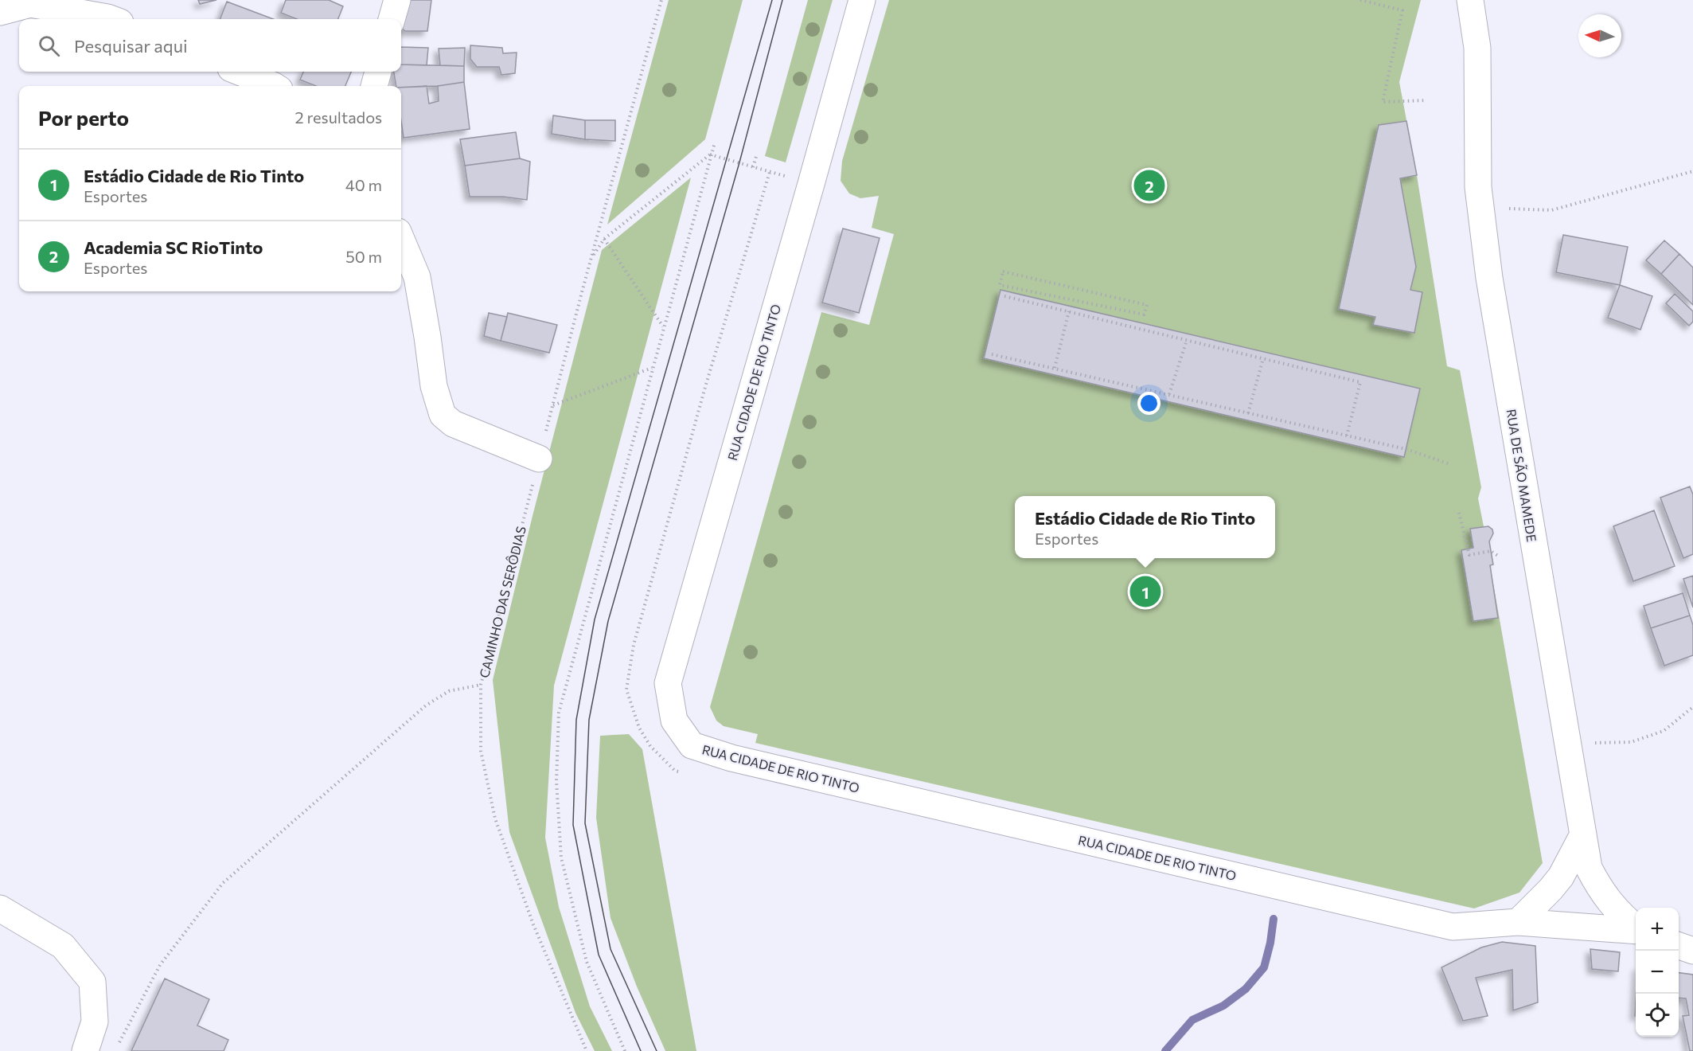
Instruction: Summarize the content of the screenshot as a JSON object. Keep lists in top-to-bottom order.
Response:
{
  "streets": {
    "street": ["RUA CIDADE DE RIO TINTO", "RUA DE SÃO MAMEDE"],
    "path": ["CAMINHO DAS SERÔDIAS"]
  },
  "north": "left",
  "page": {
    "search": "Pesquisar aqui",
    "heading": ["Por perto", "2 resultados"],
    "list": [
      {
        "mark": "1",
        "name": "Estádio Cidade de Rio Tinto",
        "note": "Esportes",
        "value": "40 m"
      },
      {
        "mark": "2",
        "name": "Academia SC RioTinto",
        "note": "Esportes",
        "value": "50 m"
      }
    ],
    "pins": ["2", "1"],
    "popup": ["Estádio Cidade de Rio Tinto", "Esportes"],
    "map_buttons": ["+", "−"]
  }
}
